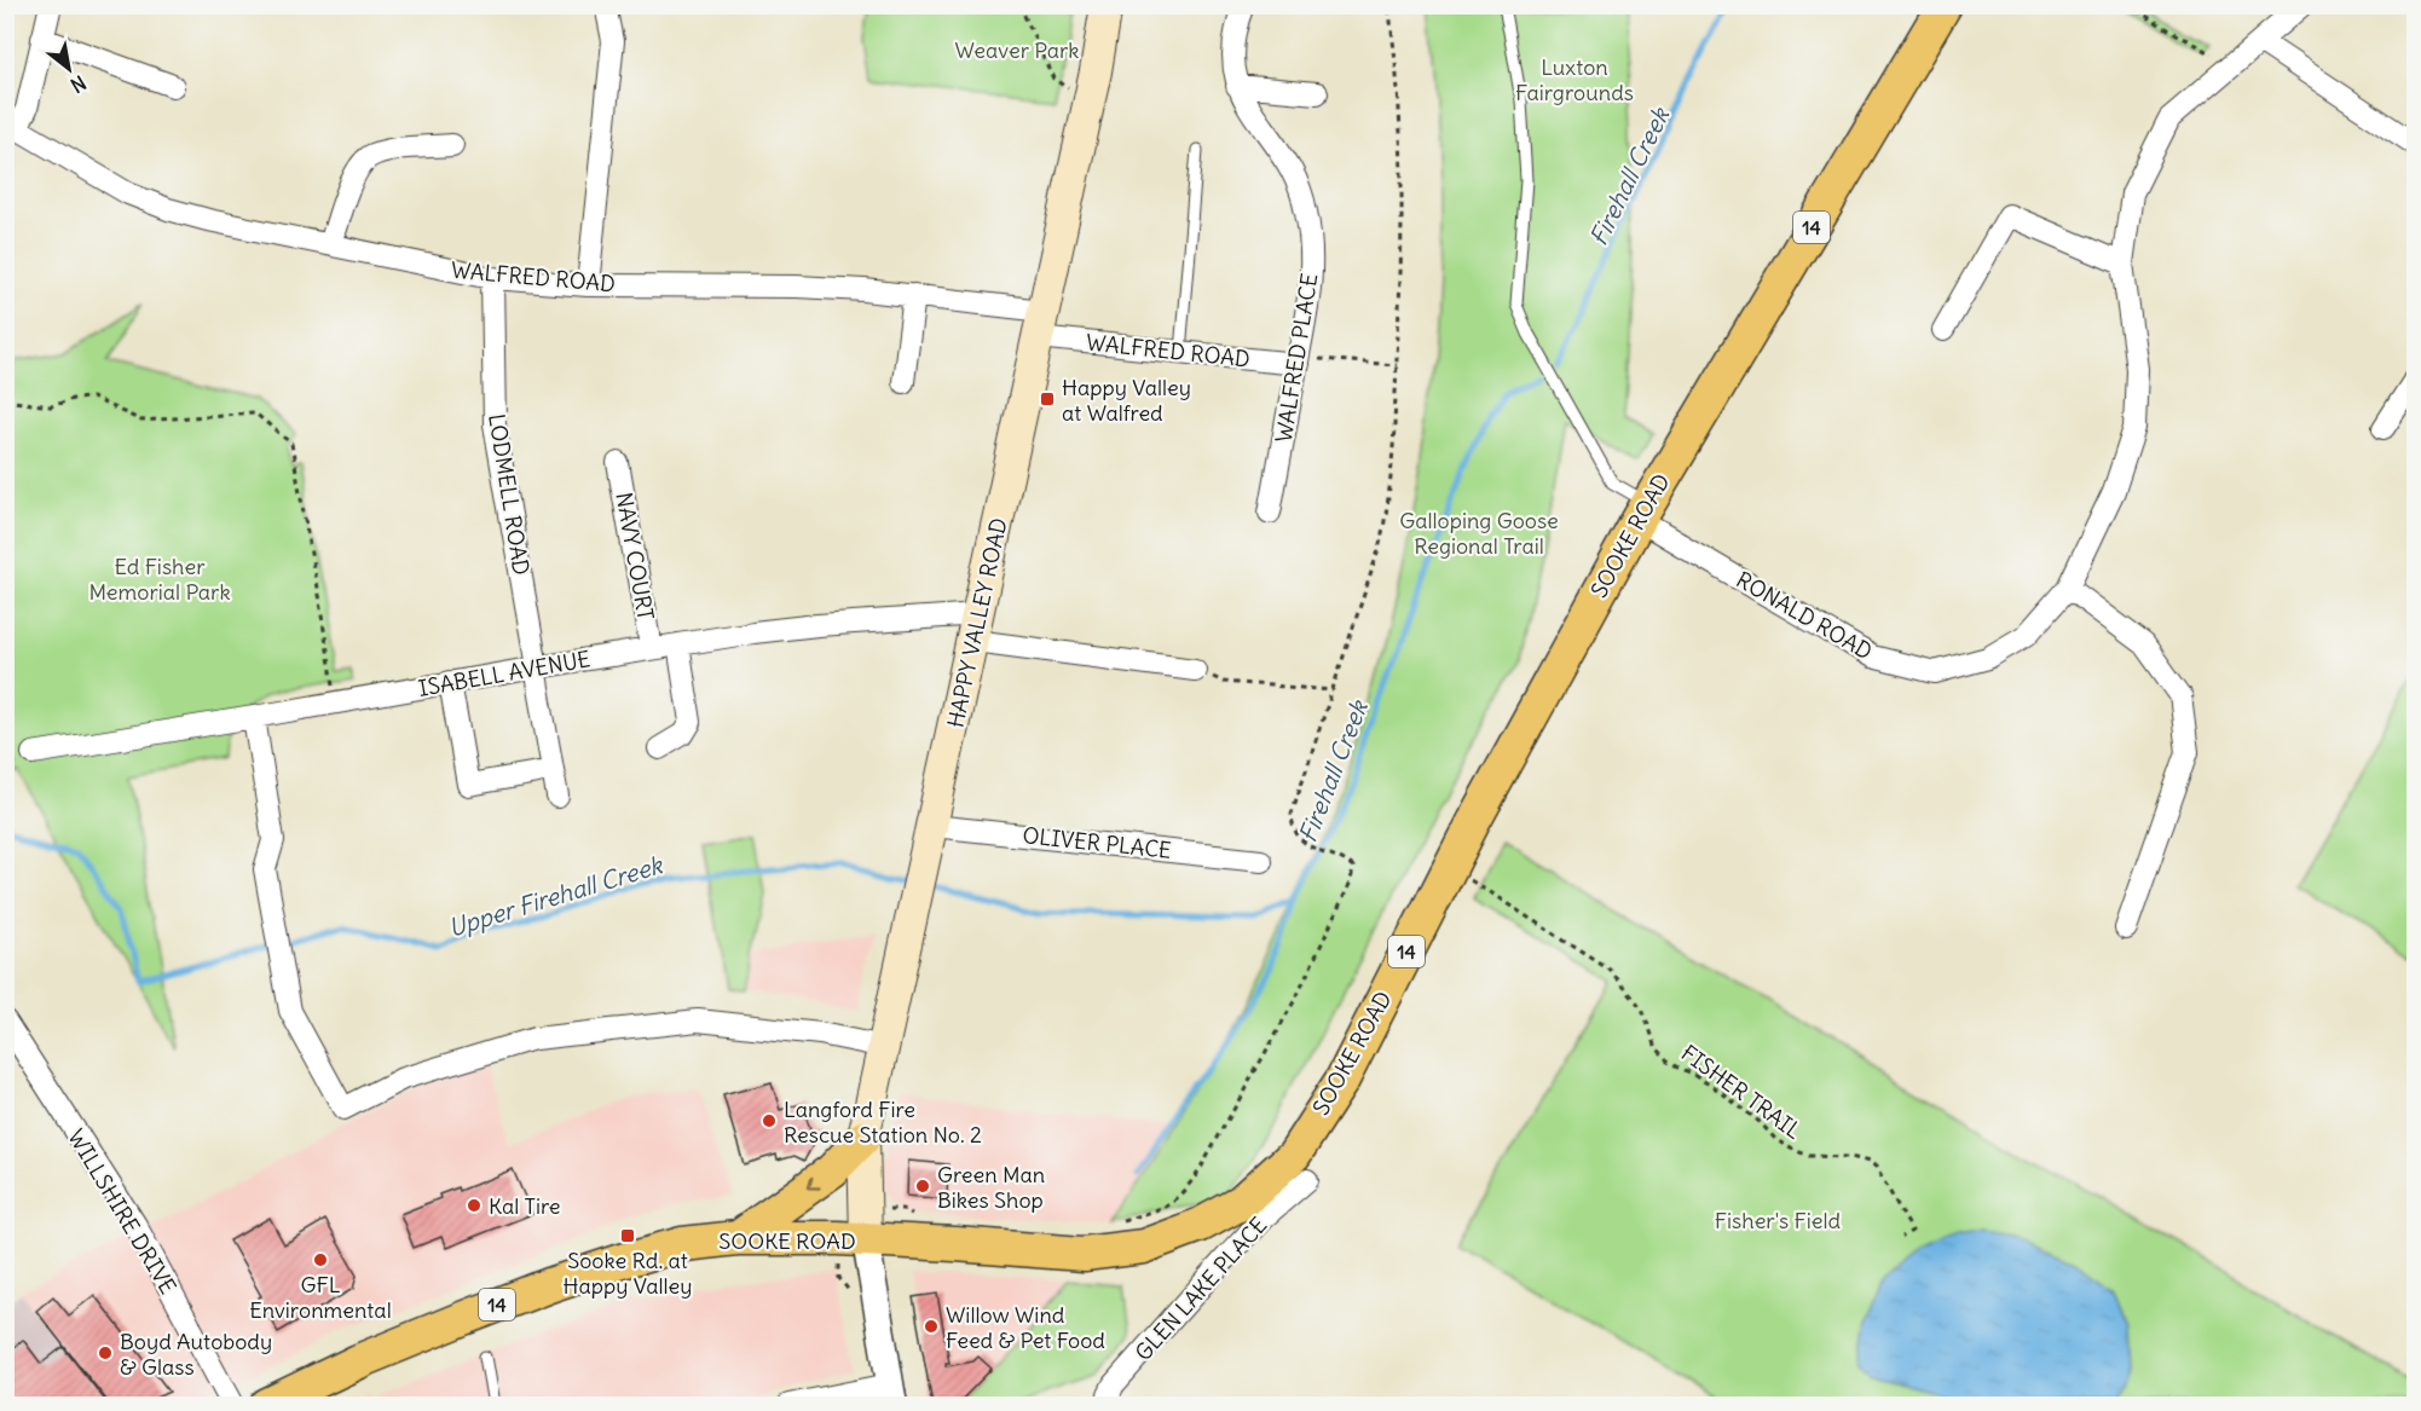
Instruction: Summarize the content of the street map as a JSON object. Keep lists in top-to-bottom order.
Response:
{
  "streets": {
    "main road": ["14", "SOOKE ROAD", "HAPPY VALLEY ROAD"],
    "street": [
      "WALFRED ROAD",
      "WALFRED PLACE",
      "LODMELL ROAD",
      "NAVY COURT",
      "RONALD ROAD",
      "ISABELL AVENUE",
      "OLIVER PLACE",
      "WILLSHIRE DRIVE",
      "GLEN LAKE PLACE"
    ],
    "path": ["FISHER TRAIL"]
  },
  "crossings": [
    ["WALFRED ROAD", "WALFRED PLACE"],
    ["WALFRED ROAD", "LODMELL ROAD"],
    ["WALFRED ROAD", "HAPPY VALLEY ROAD"],
    ["LODMELL ROAD", "ISABELL AVENUE"],
    ["SOOKE ROAD", "RONALD ROAD"],
    ["SOOKE ROAD", "HAPPY VALLEY ROAD"],
    ["SOOKE ROAD", "FISHER TRAIL"],
    ["NAVY COURT", "ISABELL AVENUE"],
    ["HAPPY VALLEY ROAD", "ISABELL AVENUE"],
    ["HAPPY VALLEY ROAD", "OLIVER PLACE"]
  ],
  "water": ["Firehall Creek", "Upper Firehall Creek"],
  "parks": [
    "Weaver Park",
    "Luxton Fairgrounds",
    "Galloping Goose Regional Trail",
    "Ed Fisher Memorial Park",
    "Fisher's Field"
  ],
  "places": {
    "transit": ["Happy Valley at Walfred", "Sooke Rd. at Happy Valley"],
    "other": [
      "Langford Fire Rescue Station No. 2",
      "Green Man Bikes Shop",
      "Kal Tire",
      "GFL Environmental",
      "Willow Wind Feed & Pet Food",
      "Boyd Autobody & Glass"
    ]
  },
  "north": "bottom right"
}
